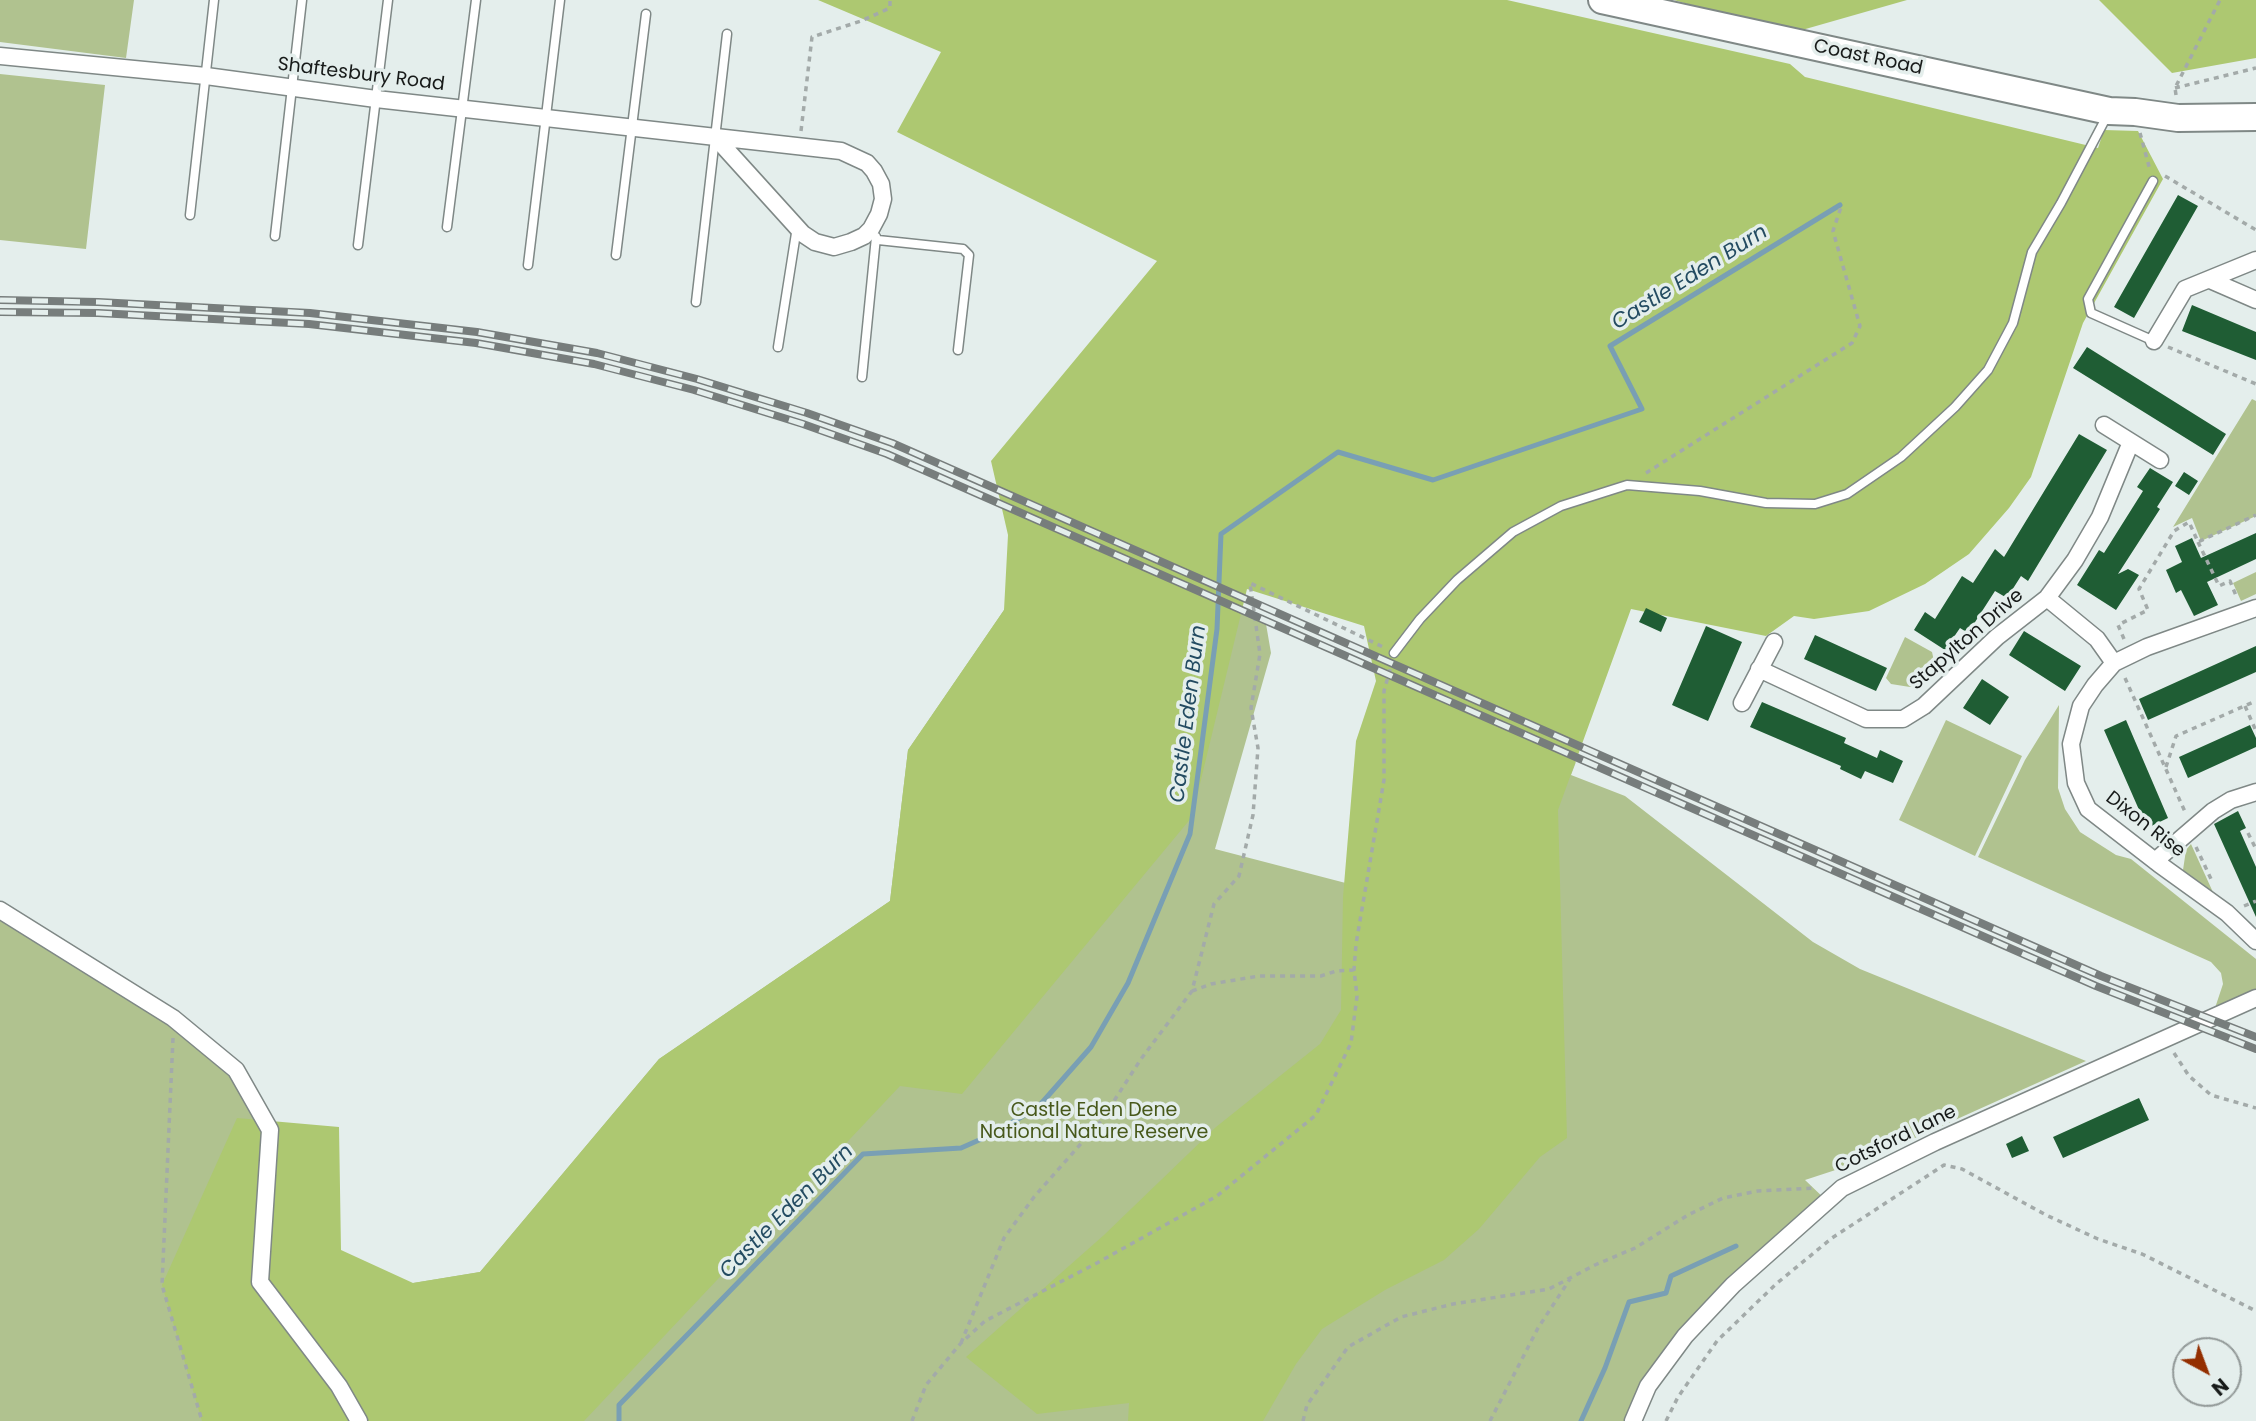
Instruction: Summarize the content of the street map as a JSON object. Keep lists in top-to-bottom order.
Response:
{
  "streets": {
    "main road": ["Coast Road"],
    "street": [
      "Shaftesbury Road",
      "Stapylton Drive",
      "Dixon Rise",
      "Cotsford Lane"
    ]
  },
  "crossings": [
    ["Stapylton Drive", "Dixon Rise"]
  ],
  "water": ["Castle Eden Burn"],
  "parks": ["Castle Eden Dene National Nature Reserve"],
  "north": "bottom right"
}
